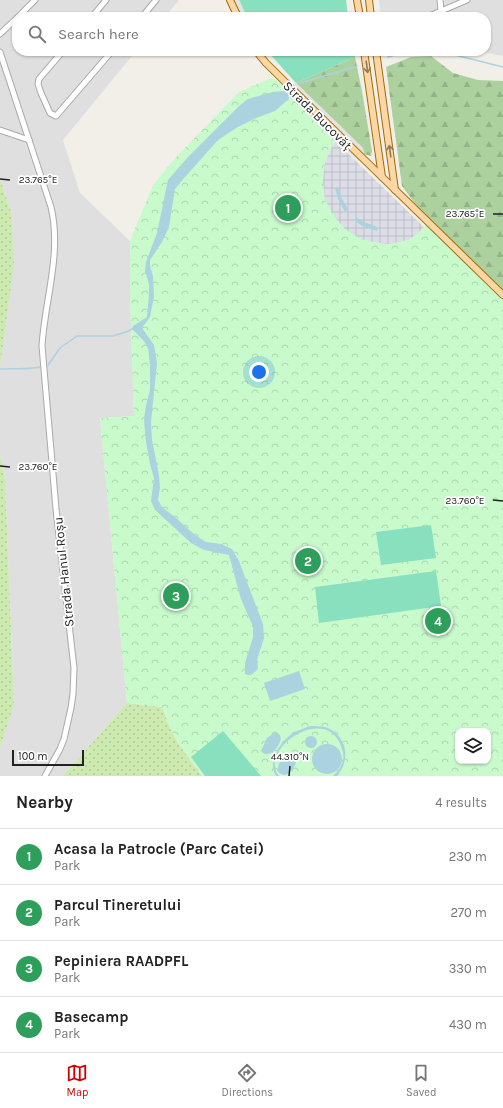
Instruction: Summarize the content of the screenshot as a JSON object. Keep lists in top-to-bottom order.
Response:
{
  "streets": {
    "main road": ["Strada Bucovăț"],
    "street": ["Strada Hanul Roșu"]
  },
  "scale_bar": "100 m",
  "page": {
    "search": "Search here",
    "pins": [
      "1",
      "2",
      "3",
      "4"
    ],
    "scale": "100 m",
    "heading": ["Nearby", "4 results"],
    "list": [
      {
        "mark": "1",
        "name": "Acasa la Patrocle (Parc Catei)",
        "note": "Park",
        "value": "230 m"
      },
      {
        "mark": "2",
        "name": "Parcul Tineretului",
        "note": "Park",
        "value": "270 m"
      },
      {
        "mark": "3",
        "name": "Pepiniera RAADPFL",
        "note": "Park",
        "value": "330 m"
      },
      {
        "mark": "4",
        "name": "Basecamp",
        "note": "Park",
        "value": "430 m"
      }
    ],
    "nav": ["Map", "Directions", "Saved"]
  },
  "coordinates": ["23.765°E", "23.760°E", "44.310°N"]
}
